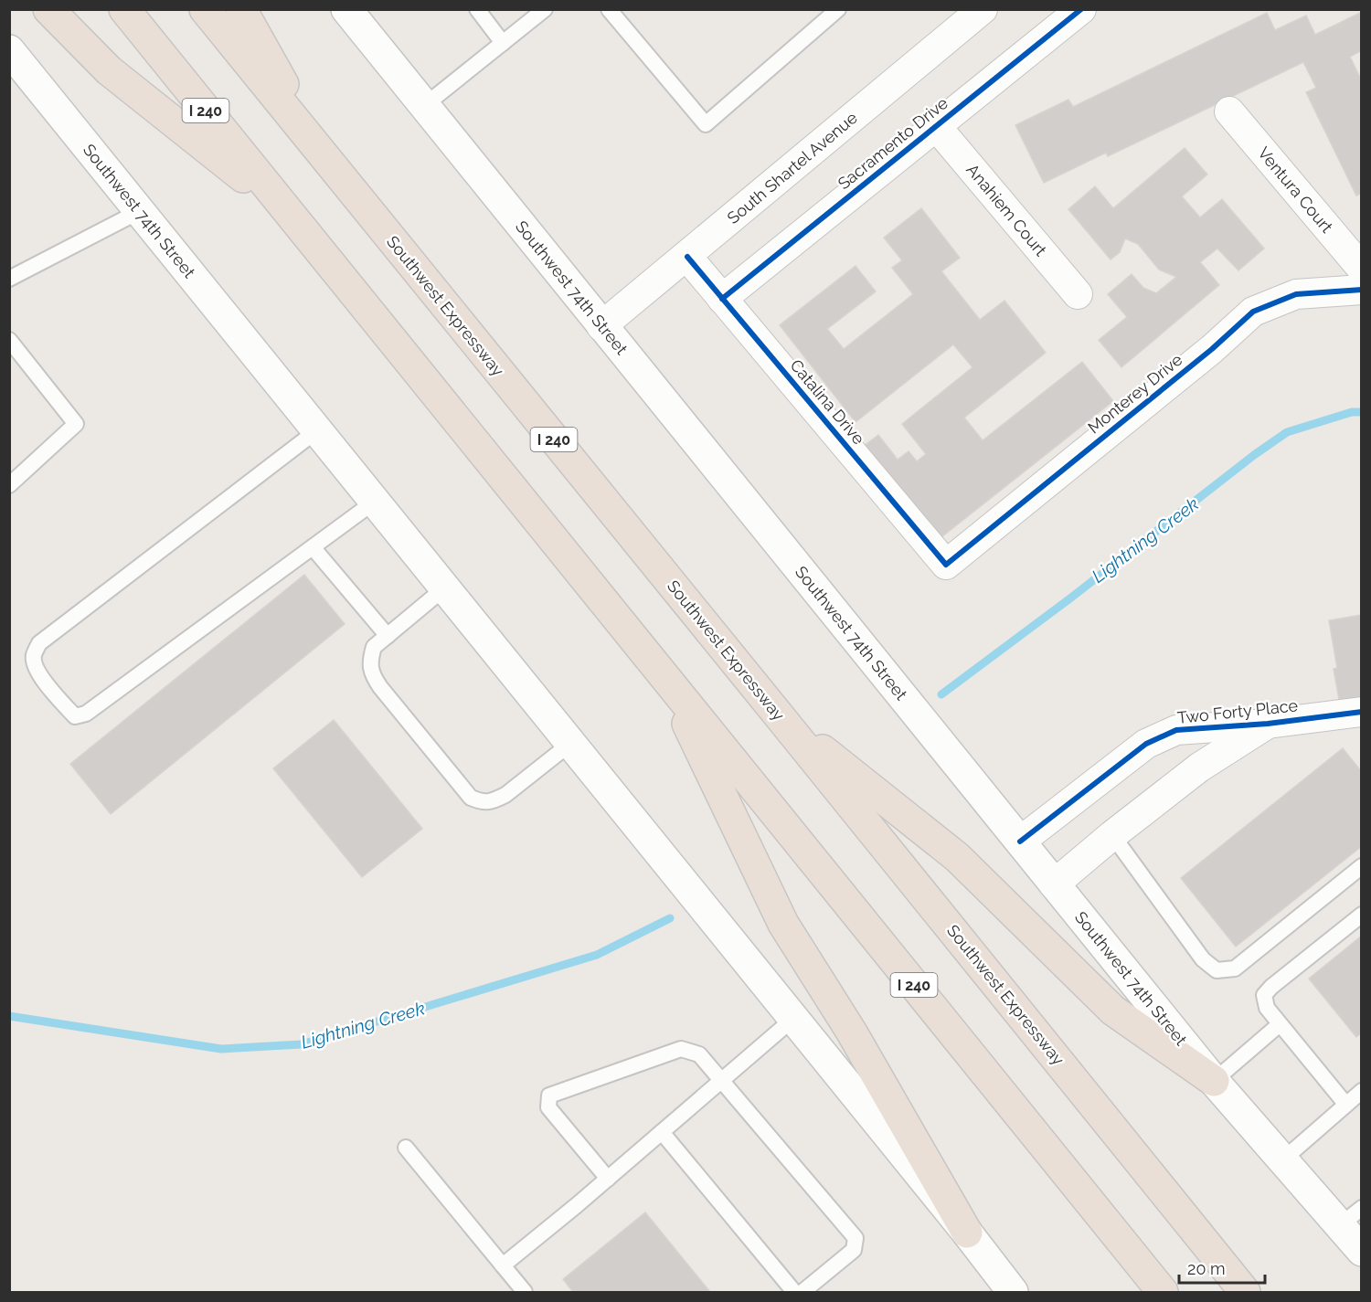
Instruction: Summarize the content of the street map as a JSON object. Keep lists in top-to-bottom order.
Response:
{
  "streets": {
    "highway": ["I 240", "Southwest Expressway"],
    "main road": ["Southwest 74th Street"],
    "street": [
      "Sacramento Drive",
      "South Shartel Avenue",
      "Ventura Court",
      "Anahiem Court",
      "Monterey Drive",
      "Catalina Drive",
      "Two Forty Place"
    ]
  },
  "crossings": [
    ["Sacramento Drive", "Anahiem Court"],
    ["Sacramento Drive", "Catalina Drive"],
    ["South Shartel Avenue", "Southwest 74th Street"],
    ["South Shartel Avenue", "Catalina Drive"],
    ["Southwest 74th Street", "Two Forty Place"],
    ["Monterey Drive", "Catalina Drive"]
  ],
  "water": ["Lightning Creek"],
  "scale_bar": "20 m"
}
